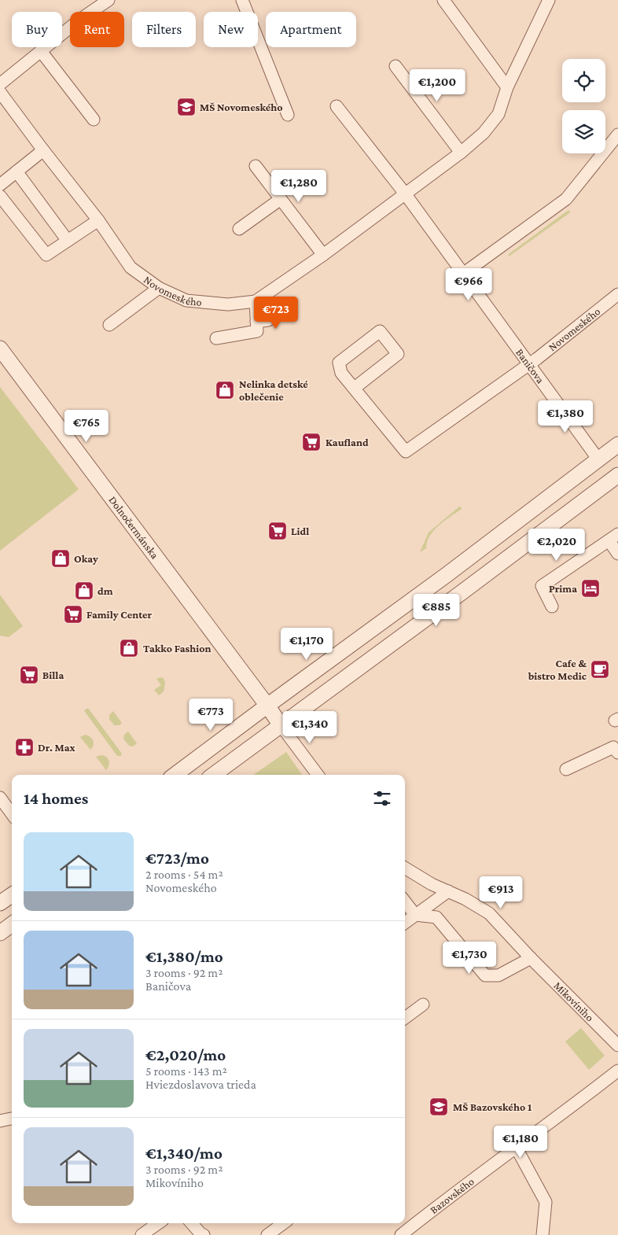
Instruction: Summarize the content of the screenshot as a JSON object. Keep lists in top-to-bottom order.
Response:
{
  "streets": {
    "street": [
      "Novomeského",
      "Baničova",
      "Dolnočermánska",
      "Mikovíniho",
      "Bazovského"
    ]
  },
  "crossings": [
    ["Novomeského", "Baničova"]
  ],
  "places": {
    "school or university": ["MŠ Novomeského", "MŠ Bazovského 1"],
    "shop": [
      "Nelinka detské oblečenie",
      "Okay",
      "dm",
      "Takko Fashion"
    ],
    "supermarket": [
      "Kaufland",
      "Lidl",
      "Family Center",
      "Billa"
    ],
    "hotel": ["Prima"],
    "cafe": ["Cafe & bistro Medic"],
    "pharmacy": ["Dr. Max"]
  },
  "page": {
    "chip": [
      "Buy",
      "Rent",
      "Filters",
      "New",
      "Apartment"
    ],
    "price": [
      "€1,200",
      "€1,280",
      "€966",
      "€723",
      "€1,380",
      "€765",
      "€2,020",
      "€885",
      "€1,170",
      "€773",
      "€1,340",
      "€913",
      "€1,730",
      "€1,180"
    ],
    "heading": "14 homes",
    "list": [
      {
        "name": "€723/mo",
        "note": "2 rooms · 54 m² · Novomeského"
      },
      {
        "name": "€1,380/mo",
        "note": "3 rooms · 92 m² · Baničova"
      },
      {
        "name": "€2,020/mo",
        "note": "5 rooms · 143 m² · Hviezdoslavova trieda"
      },
      {
        "name": "€1,340/mo",
        "note": "3 rooms · 92 m² · Mikovíniho"
      }
    ]
  }
}
